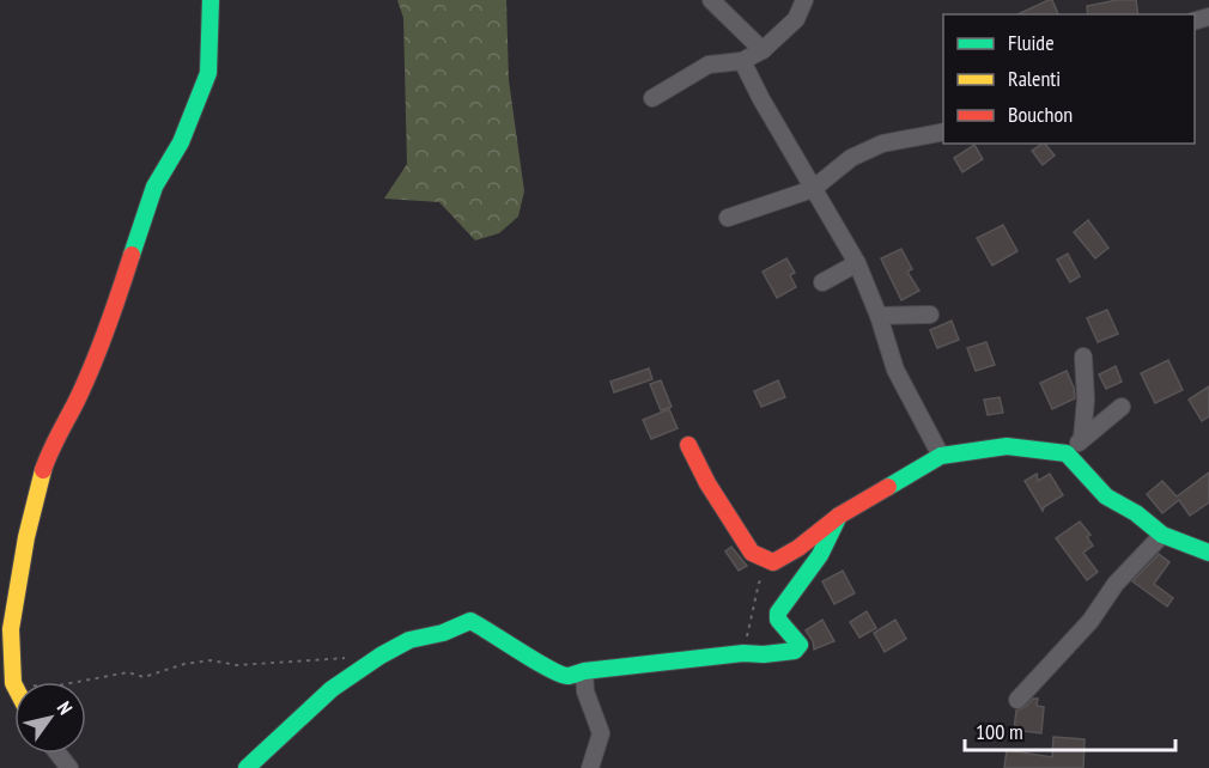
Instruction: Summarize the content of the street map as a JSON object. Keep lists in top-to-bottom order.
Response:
{
  "legend": ["Fluide", "Ralenti", "Bouchon"],
  "scale_bar": "100 m",
  "north": "top right"
}
